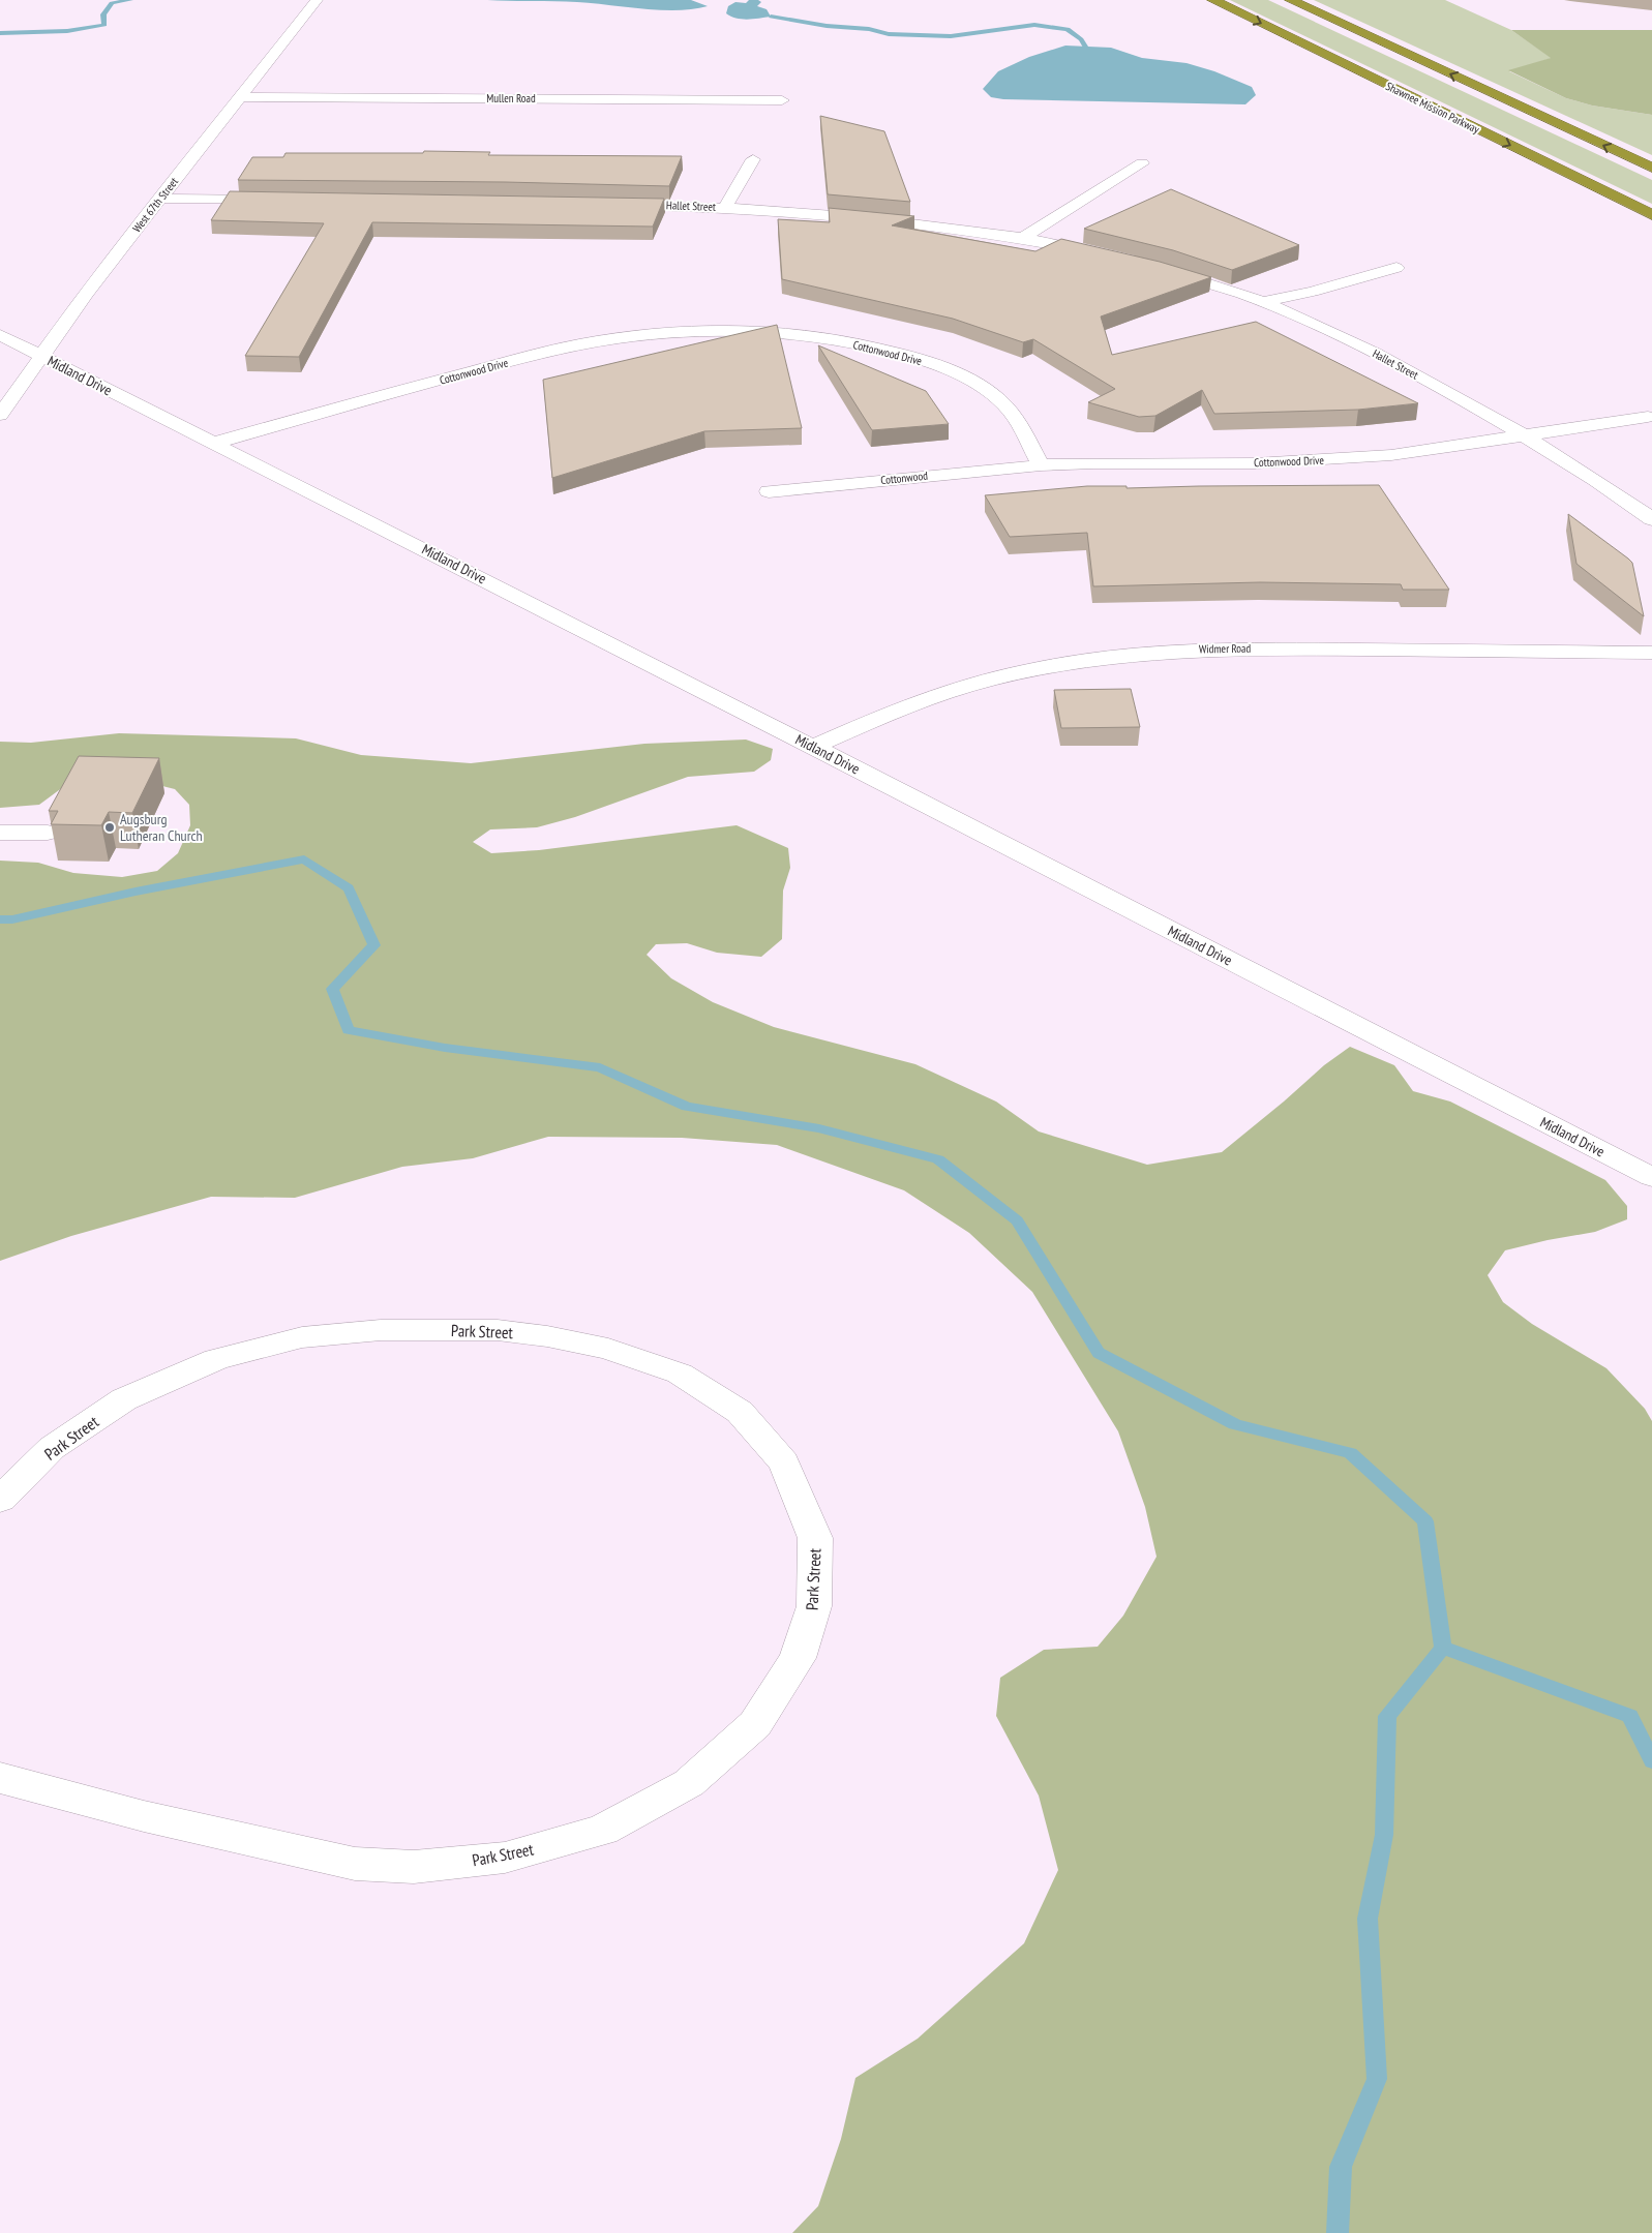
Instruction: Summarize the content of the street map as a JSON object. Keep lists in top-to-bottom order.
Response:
{
  "streets": {
    "highway": ["Shawnee Mission Parkway"],
    "street": [
      "Mullen Road",
      "West 67th Street",
      "Hallet Street",
      "Cottonwood Drive",
      "Midland Drive",
      "Cottonwood",
      "Widmer Road",
      "Park Street"
    ]
  },
  "crossings": [
    ["Mullen Road", "West 67th Street"],
    ["West 67th Street", "Midland Drive"],
    ["Hallet Street", "Cottonwood Drive"],
    ["Cottonwood Drive", "Midland Drive"],
    ["Cottonwood Drive", "Cottonwood"],
    ["Midland Drive", "Widmer Road"]
  ],
  "places": ["Augsburg Lutheran Church"]
}
